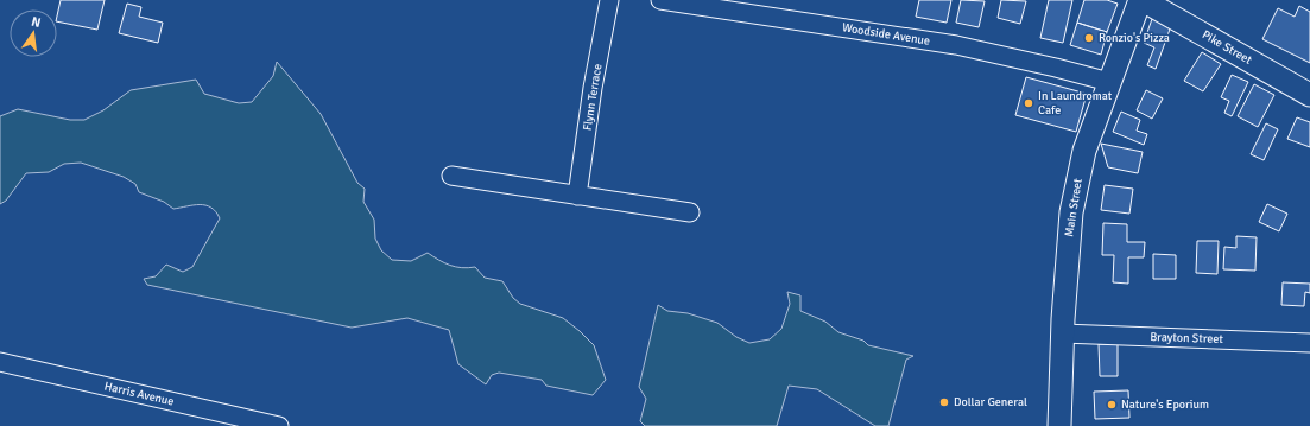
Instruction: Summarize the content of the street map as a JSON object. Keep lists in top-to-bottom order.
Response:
{
  "streets": {
    "main road": ["Pike Street", "Main Street"],
    "street": [
      "Woodside Avenue",
      "Flynn Terrace",
      "Brayton Street",
      "Harris Avenue"
    ]
  },
  "crossings": [
    ["Woodside Avenue", "Main Street"],
    ["Pike Street", "Main Street"],
    ["Main Street", "Brayton Street"]
  ],
  "places": [
    "Ronzio's Pizza",
    "In Laundromat Cafe",
    "Dollar General",
    "Nature's Eporium"
  ],
  "north": "top"
}
